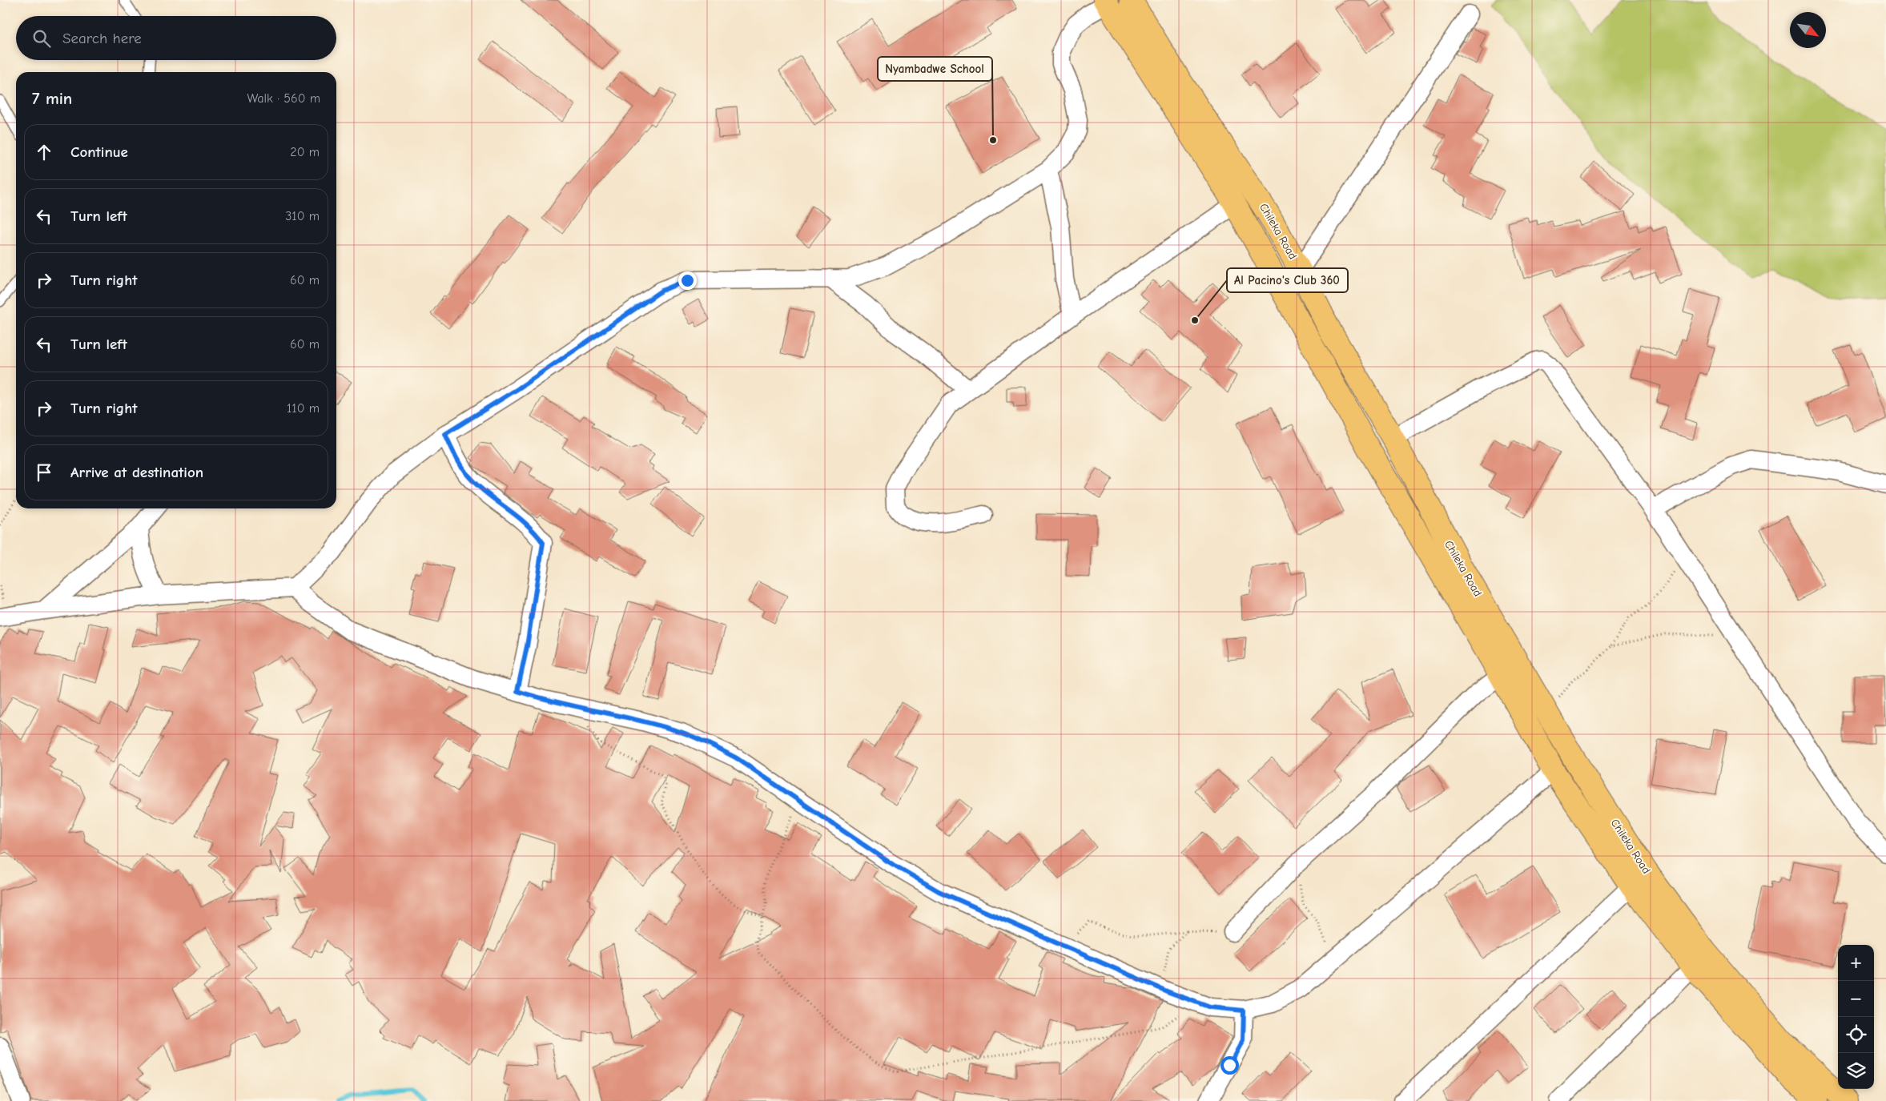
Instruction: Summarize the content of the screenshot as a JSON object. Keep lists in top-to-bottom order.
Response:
{
  "streets": {
    "highway": ["Chileka Road"]
  },
  "places": ["Nyambadwe School", "Al Pacino's Club 360"],
  "north": "bottom right",
  "page": {
    "search": "Search here",
    "heading": ["7 min", "Walk · 560 m"],
    "list": [
      ["Continue", "20 m"],
      ["Turn left", "310 m"],
      ["Turn right", "60 m"],
      ["Turn left", "60 m"],
      ["Turn right", "110 m"],
      "Arrive at destination"
    ],
    "map_buttons": ["+", "−"]
  }
}
